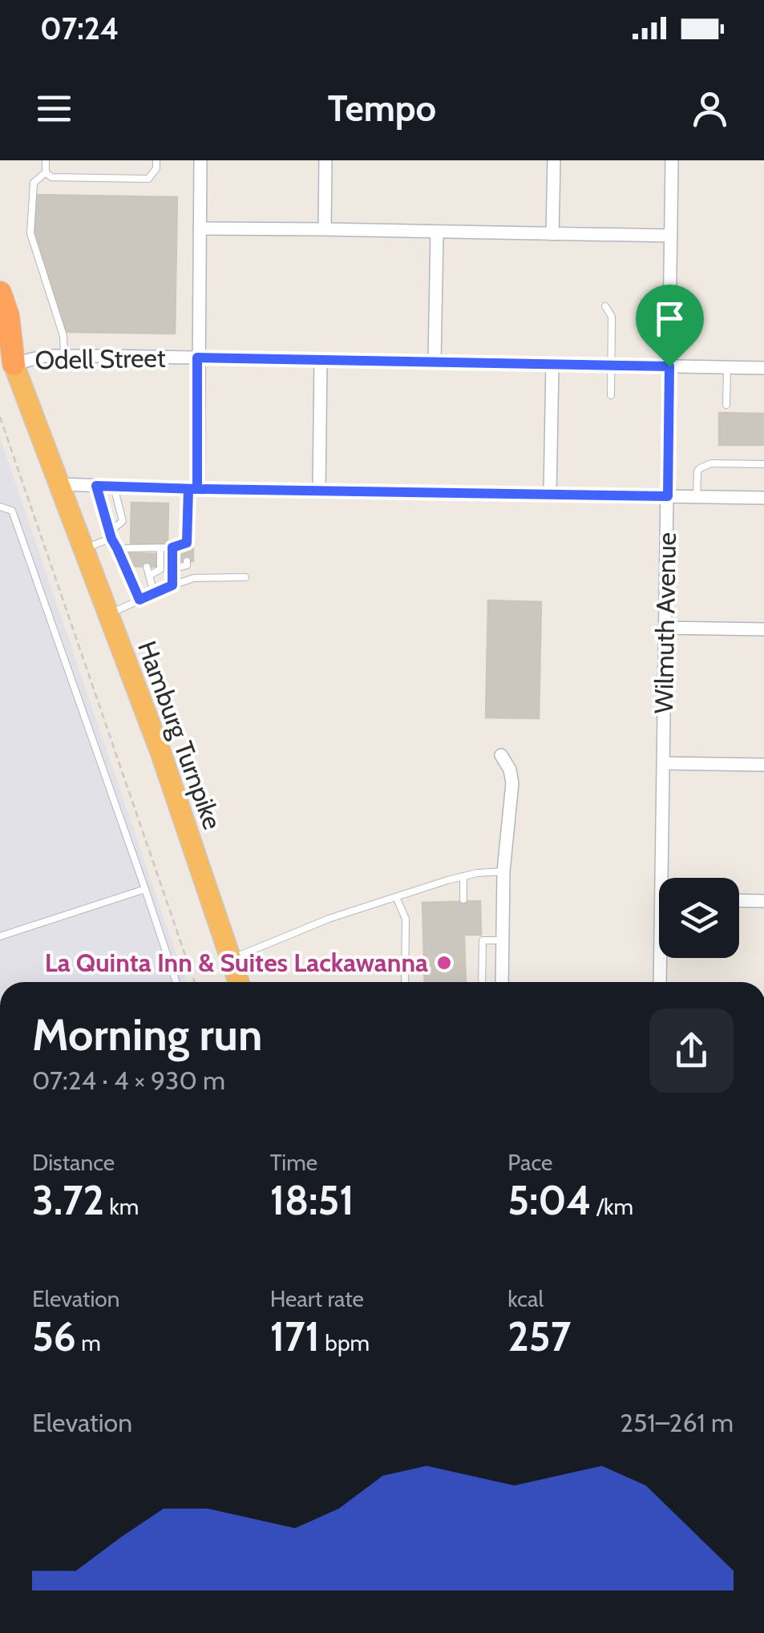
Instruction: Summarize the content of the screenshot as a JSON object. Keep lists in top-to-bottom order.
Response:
{
  "streets": {
    "highway": ["Hamburg Turnpike"],
    "street": ["Odell Street", "Wilmuth Avenue"]
  },
  "crossings": [
    ["Odell Street", "Wilmuth Avenue"],
    ["Odell Street", "Hamburg Turnpike"]
  ],
  "places": ["La Quinta Inn & Suites Lackawanna"],
  "page": {
    "status": "07:24",
    "header": "Tempo",
    "heading": ["Morning run", "07:24 · 4 × 930 m"],
    "stats": [
      ["Distance", "3.72 km"],
      ["Time", "18:51"],
      ["Pace", "5:04 /km"],
      ["Elevation", "56 m"],
      ["Heart rate", "171 bpm"],
      ["kcal", "257"]
    ],
    "chart": ["Elevation", "251–261 m"]
  }
}
